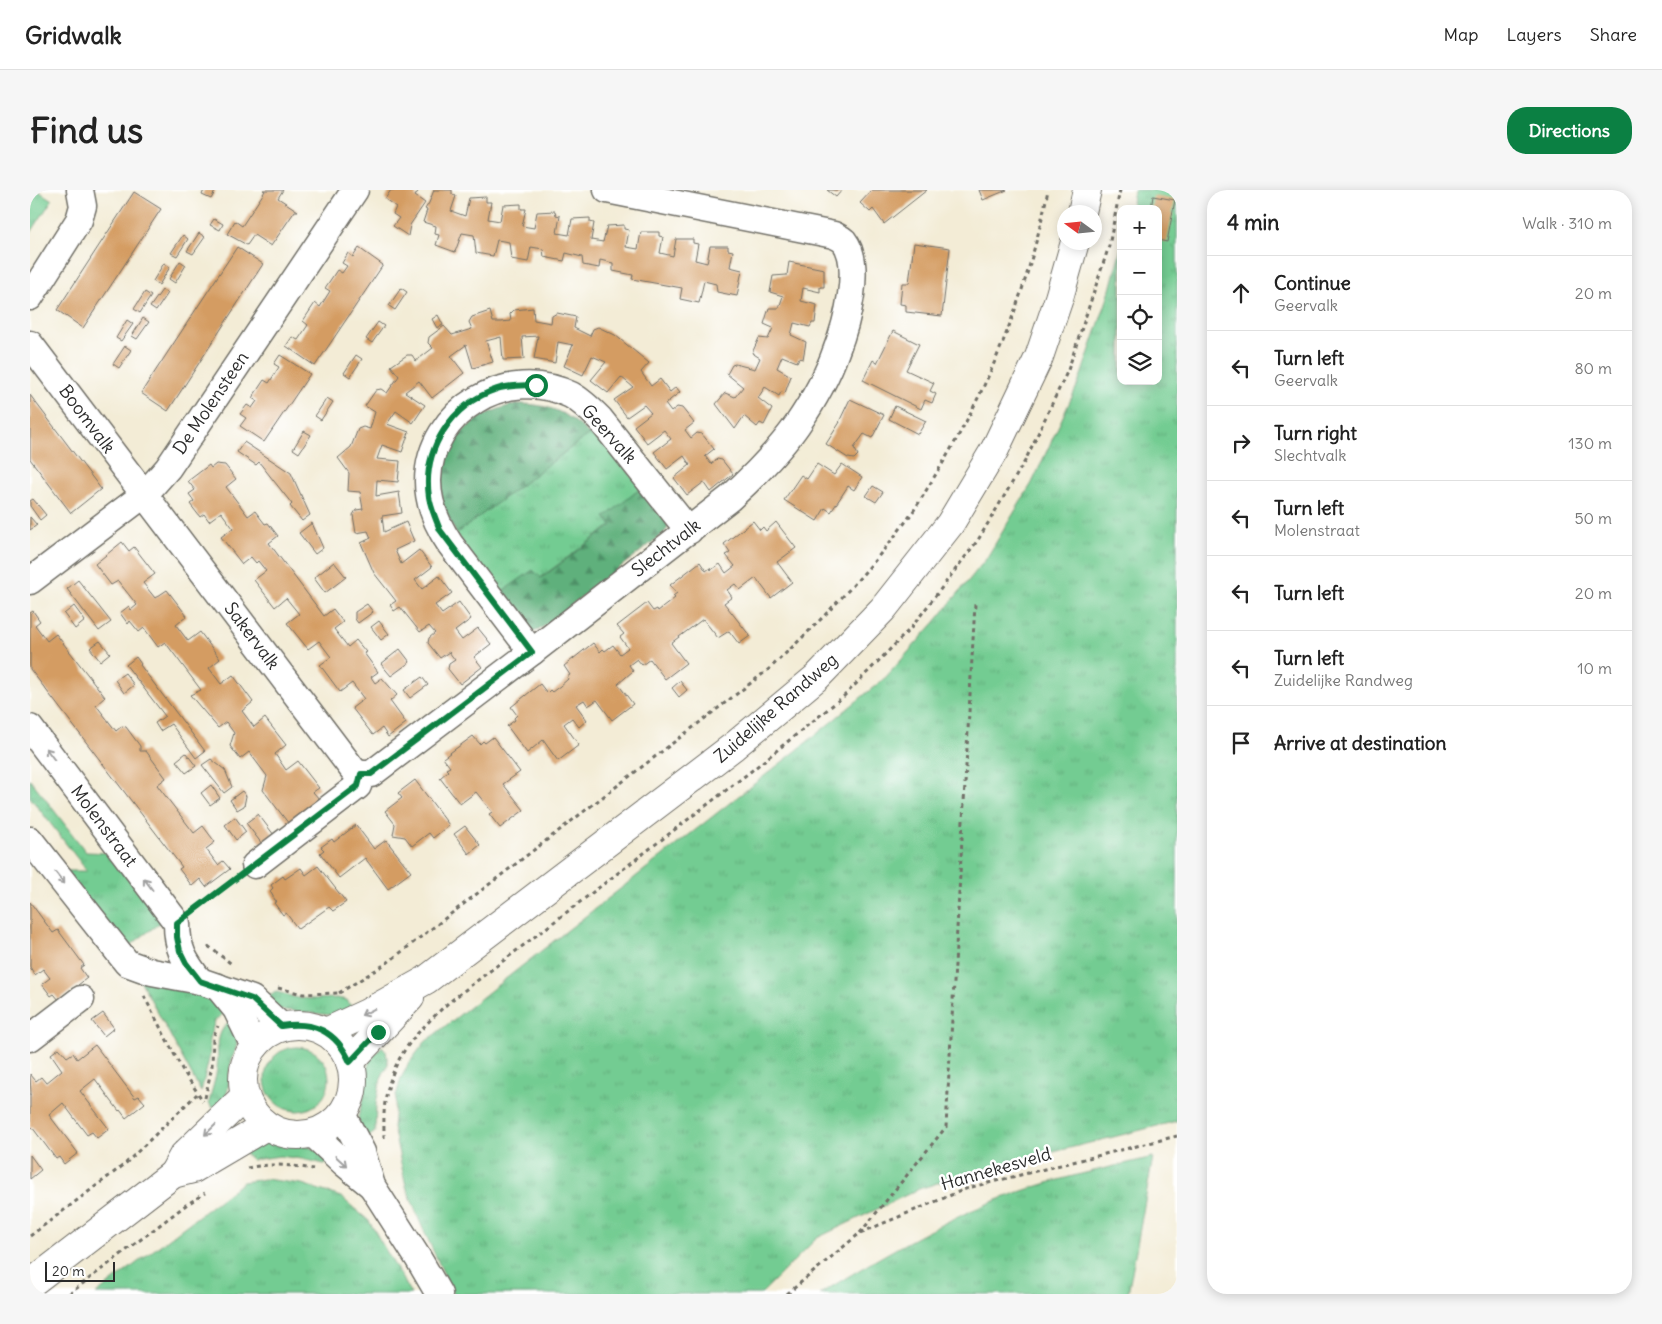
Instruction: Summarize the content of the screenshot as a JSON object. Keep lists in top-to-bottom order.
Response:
{
  "streets": {
    "main road": ["Zuidelijke Randweg"],
    "street": [
      "De Molensteen",
      "Boomvalk",
      "Geervalk",
      "Slechtvalk",
      "Sakervalk",
      "Molenstraat"
    ],
    "path": ["Hannekesveld"]
  },
  "crossings": [
    ["De Molensteen", "Boomvalk"],
    ["De Molensteen", "Sakervalk"],
    ["Boomvalk", "Sakervalk"],
    ["Geervalk", "Slechtvalk"],
    ["Slechtvalk", "Sakervalk"],
    ["Zuidelijke Randweg", "Molenstraat"]
  ],
  "scale_bar": "20 m",
  "north": "left",
  "page": {
    "header": "Gridwalk",
    "nav": ["Map", "Layers", "Share"],
    "buttons": "Directions",
    "title": "Find us",
    "heading": ["4 min", "Walk · 310 m"],
    "map_buttons": ["+", "−"],
    "list": [
      ["Continue", "Geervalk", "20 m"],
      ["Turn left", "Geervalk", "80 m"],
      ["Turn right", "Slechtvalk", "130 m"],
      ["Turn left", "Molenstraat", "50 m"],
      ["Turn left", "20 m"],
      ["Turn left", "Zuidelijke Randweg", "10 m"],
      "Arrive at destination"
    ],
    "scale": "20 m"
  }
}
